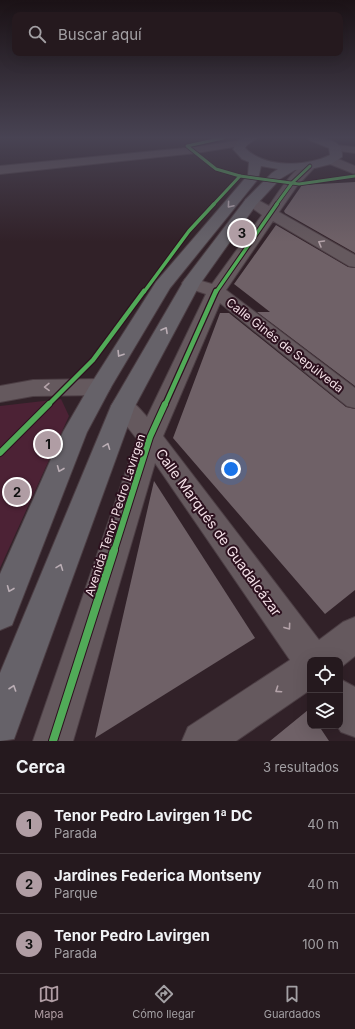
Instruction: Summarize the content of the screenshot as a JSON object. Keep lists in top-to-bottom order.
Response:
{
  "streets": {
    "main road": ["Avenida Tenor Pedro Lavirgen"],
    "street": ["Calle Ginés de Sepúlveda", "Calle Marqués de Guadalcázar"]
  },
  "crossings": [
    ["Calle Ginés de Sepúlveda", "Avenida Tenor Pedro Lavirgen"],
    ["Avenida Tenor Pedro Lavirgen", "Calle Marqués de Guadalcázar"]
  ],
  "one_way": ["Calle Marqués de Guadalcázar"],
  "page": {
    "search": "Buscar aquí",
    "pins": ["3", "1", "2"],
    "heading": ["Cerca", "3 resultados"],
    "list": [
      {
        "mark": "1",
        "name": "Tenor Pedro Lavirgen 1ª DC",
        "note": "Parada",
        "value": "40 m"
      },
      {
        "mark": "2",
        "name": "Jardines Federica Montseny",
        "note": "Parque",
        "value": "40 m"
      },
      {
        "mark": "3",
        "name": "Tenor Pedro Lavirgen",
        "note": "Parada",
        "value": "100 m"
      }
    ],
    "nav": ["Mapa", "Cómo llegar", "Guardados"]
  }
}
